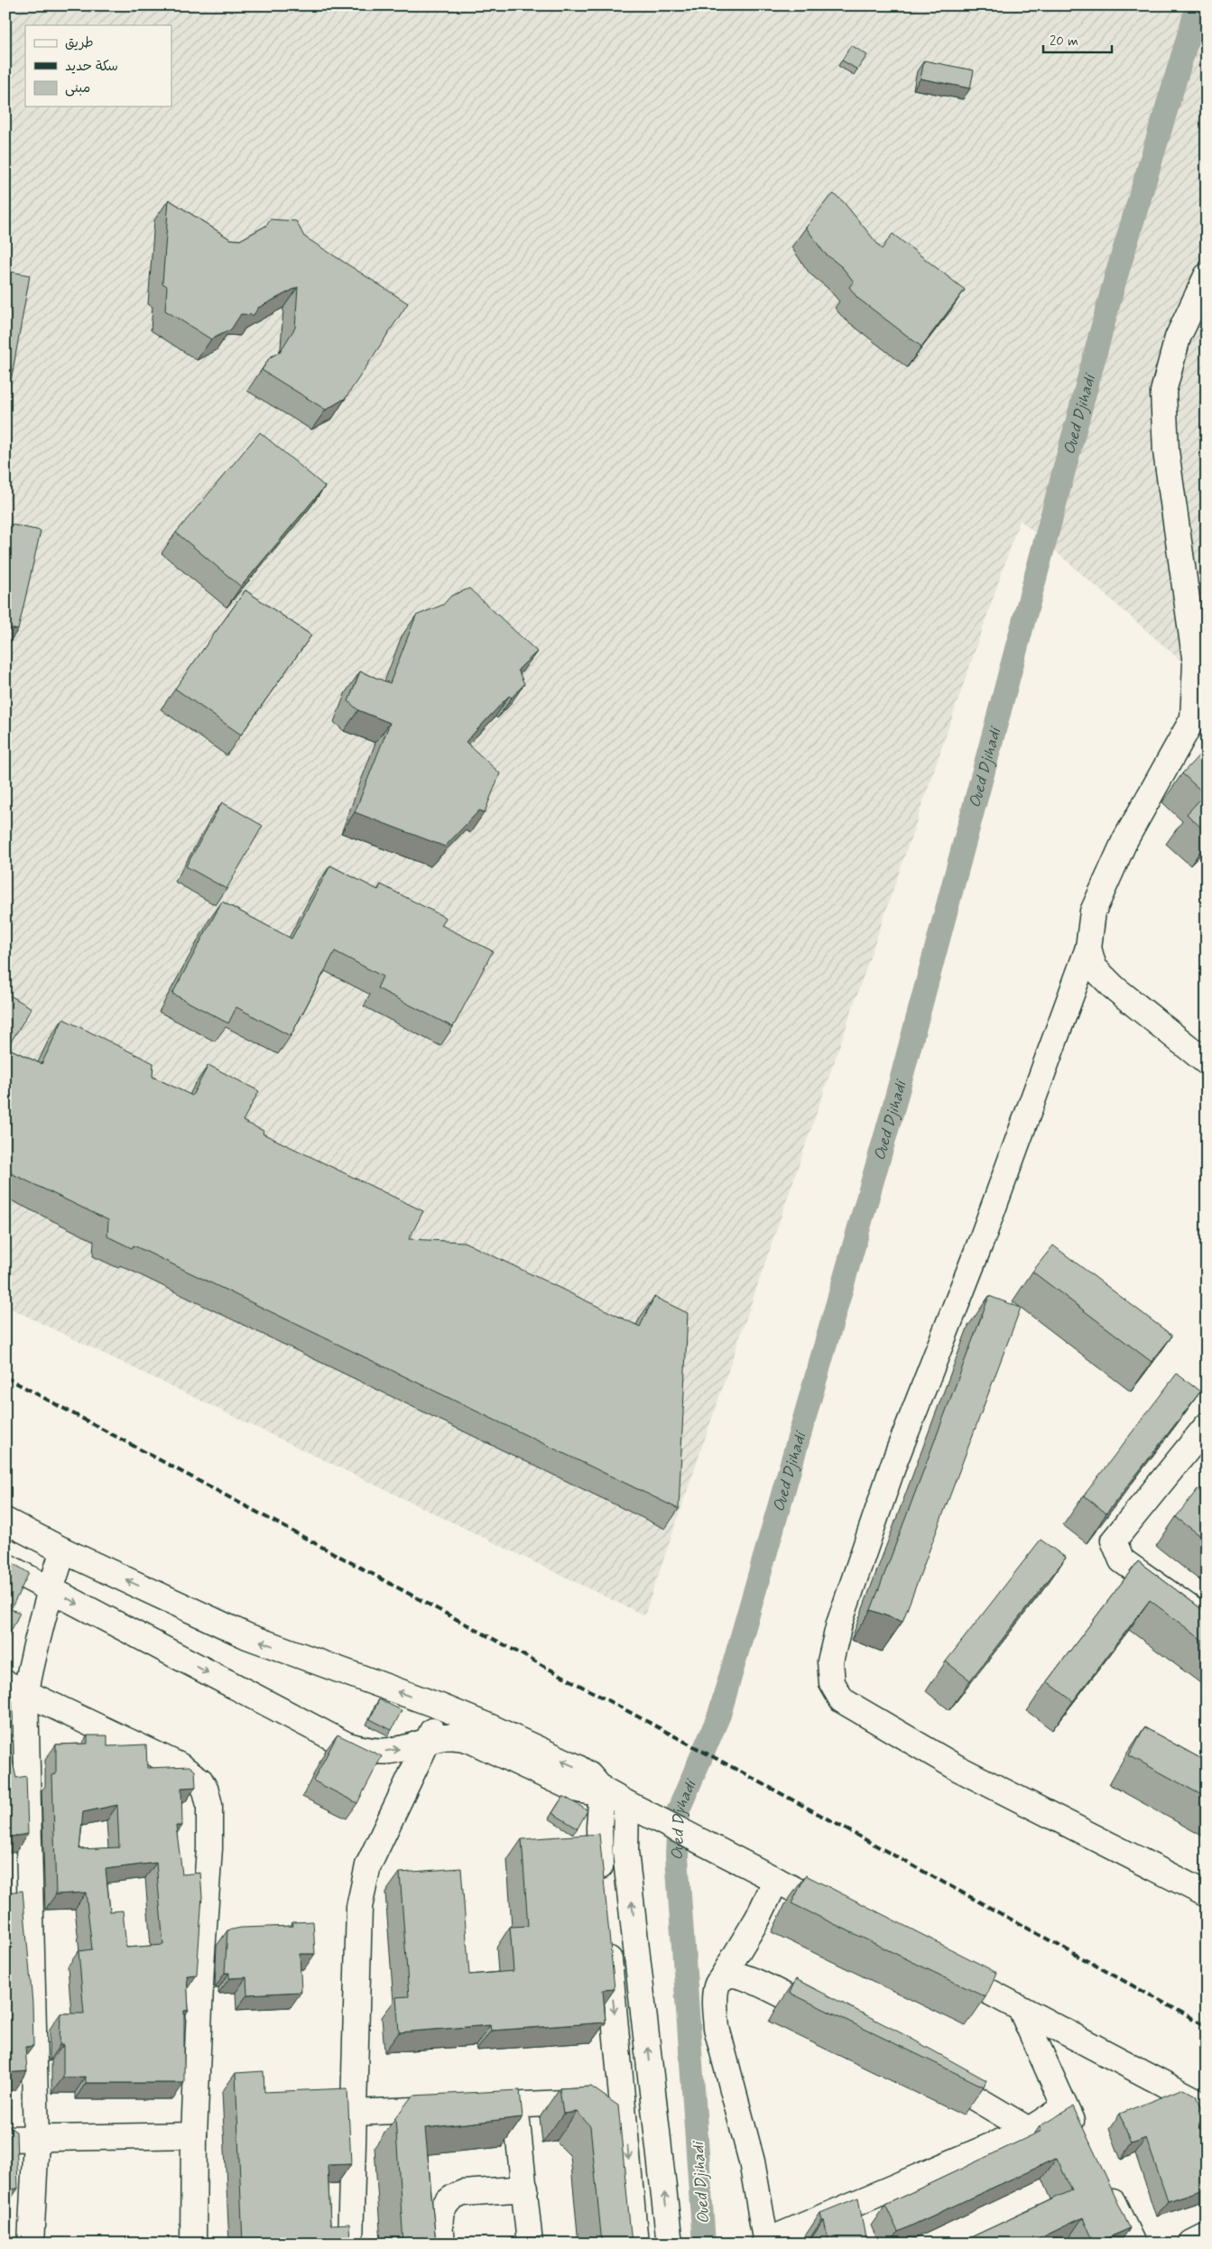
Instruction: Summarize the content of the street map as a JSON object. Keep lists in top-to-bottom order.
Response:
{
  "water": ["Oued Djihadi"],
  "legend": ["طريق", "سكة حديد", "مبنى"],
  "scale_bar": "20 m"
}
